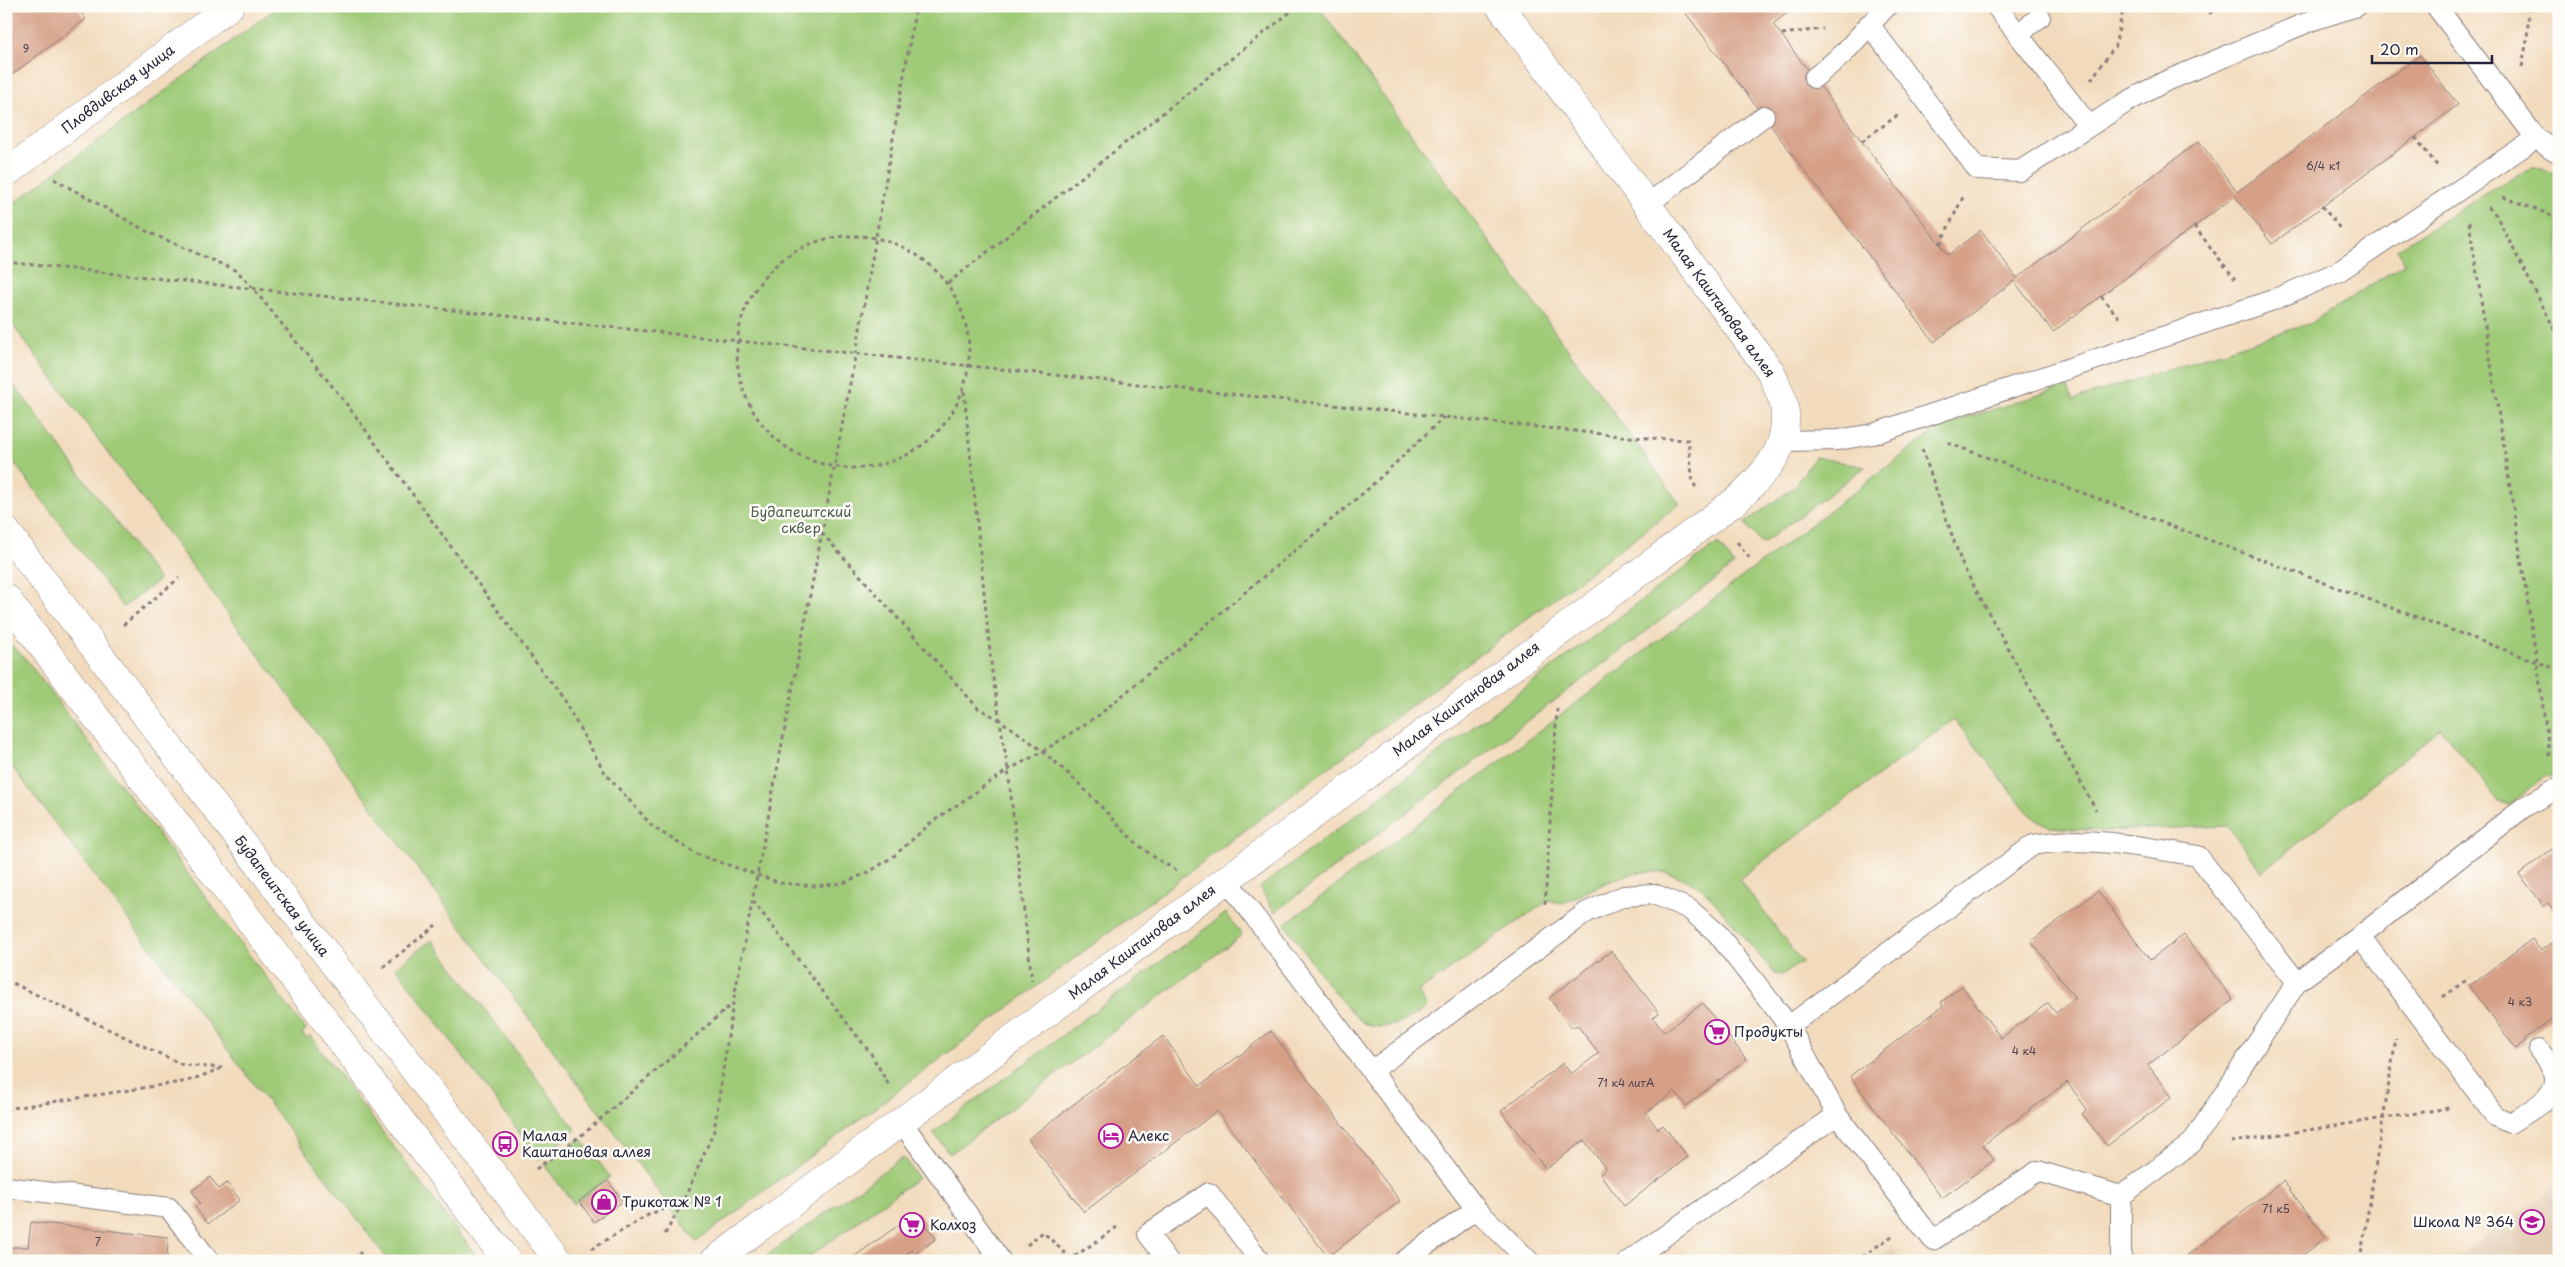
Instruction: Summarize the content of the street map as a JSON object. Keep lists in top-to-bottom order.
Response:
{
  "streets": {
    "street": ["Пловдивская улица", "Малая Каштановая аллея", "Будапештская улица"]
  },
  "parks": ["Будапештский сквер"],
  "places": {
    "supermarket": ["Продукты", "Колхоз"],
    "hotel": ["Алекс"],
    "bus stop": ["Малая Каштановая аллея"],
    "shop": ["Трикотаж № 1"],
    "school or university": ["Школа № 364"]
  },
  "house_numbers": [
    "9",
    "6/4 к1",
    "4 к3",
    "4 к4",
    "71 к4 литА",
    "71 к5",
    "7"
  ],
  "scale_bar": "20 m"
}
